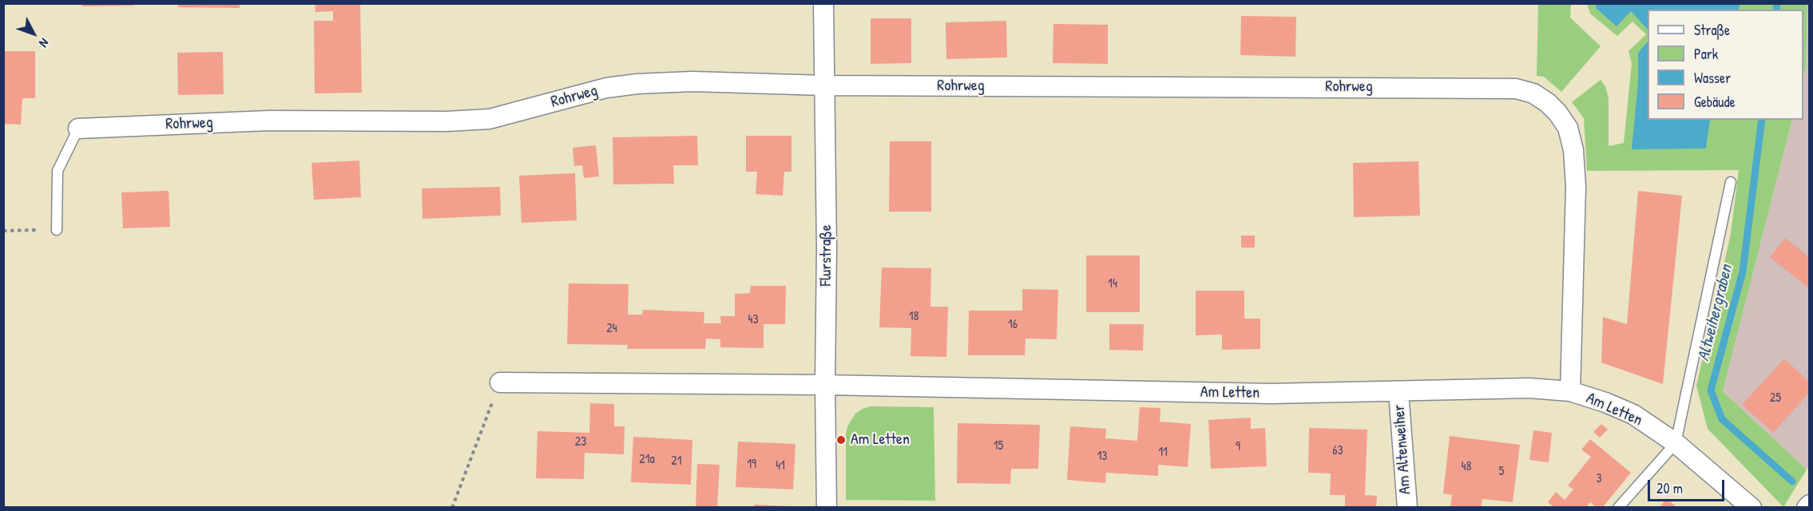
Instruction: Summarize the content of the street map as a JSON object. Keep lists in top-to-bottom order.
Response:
{
  "streets": {
    "street": [
      "Rohrweg",
      "Flurstraße",
      "Am Letten",
      "Am Altenweiher"
    ]
  },
  "crossings": [
    ["Rohrweg", "Flurstraße"],
    ["Rohrweg", "Am Letten"],
    ["Flurstraße", "Am Letten"],
    ["Am Letten", "Am Altenweiher"]
  ],
  "water": ["Altweihergraben"],
  "places": ["Am Letten"],
  "house_numbers": [
    "14",
    "18",
    "43",
    "16",
    "24",
    "25",
    "23",
    "15",
    "9",
    "63",
    "11",
    "13",
    "21a",
    "21",
    "19",
    "41",
    "48",
    "5",
    "3"
  ],
  "legend": [
    "Straße",
    "Park",
    "Wasser",
    "Gebäude"
  ],
  "scale_bar": "20 m",
  "north": "bottom right"
}
